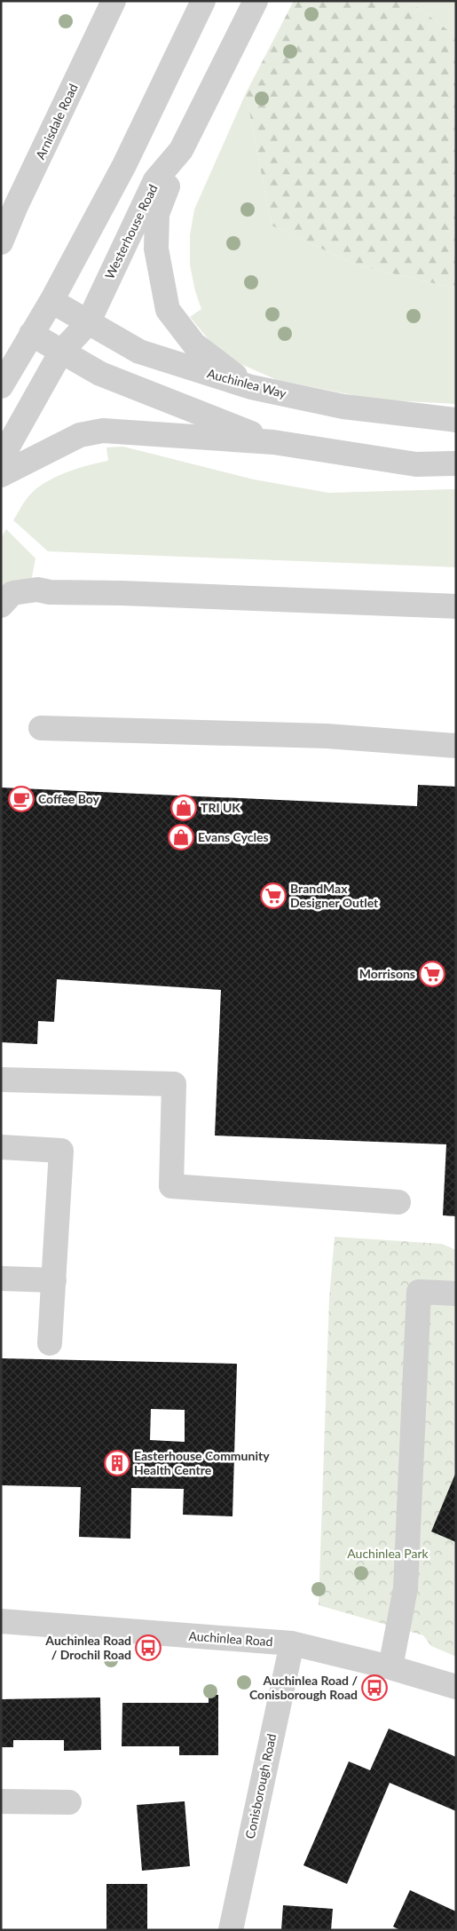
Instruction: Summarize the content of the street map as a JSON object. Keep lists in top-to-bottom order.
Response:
{
  "streets": {
    "street": [
      "Arnisdale Road",
      "Westerhouse Road",
      "Auchinlea Way",
      "Auchinlea Road",
      "Conisborough Road"
    ]
  },
  "crossings": [
    ["Westerhouse Road", "Auchinlea Way"],
    ["Auchinlea Road", "Conisborough Road"]
  ],
  "parks": ["Auchinlea Park"],
  "places": {
    "cafe": ["Coffee Boy"],
    "shop": ["TRI UK", "Evans Cycles"],
    "supermarket": ["BrandMax Designer Outlet", "Morrisons"],
    "building": ["Easterhouse Community Health Centre"],
    "bus stop": ["Auchinlea Road / Drochil Road", "Auchinlea Road / Conisborough Road"]
  }
}
